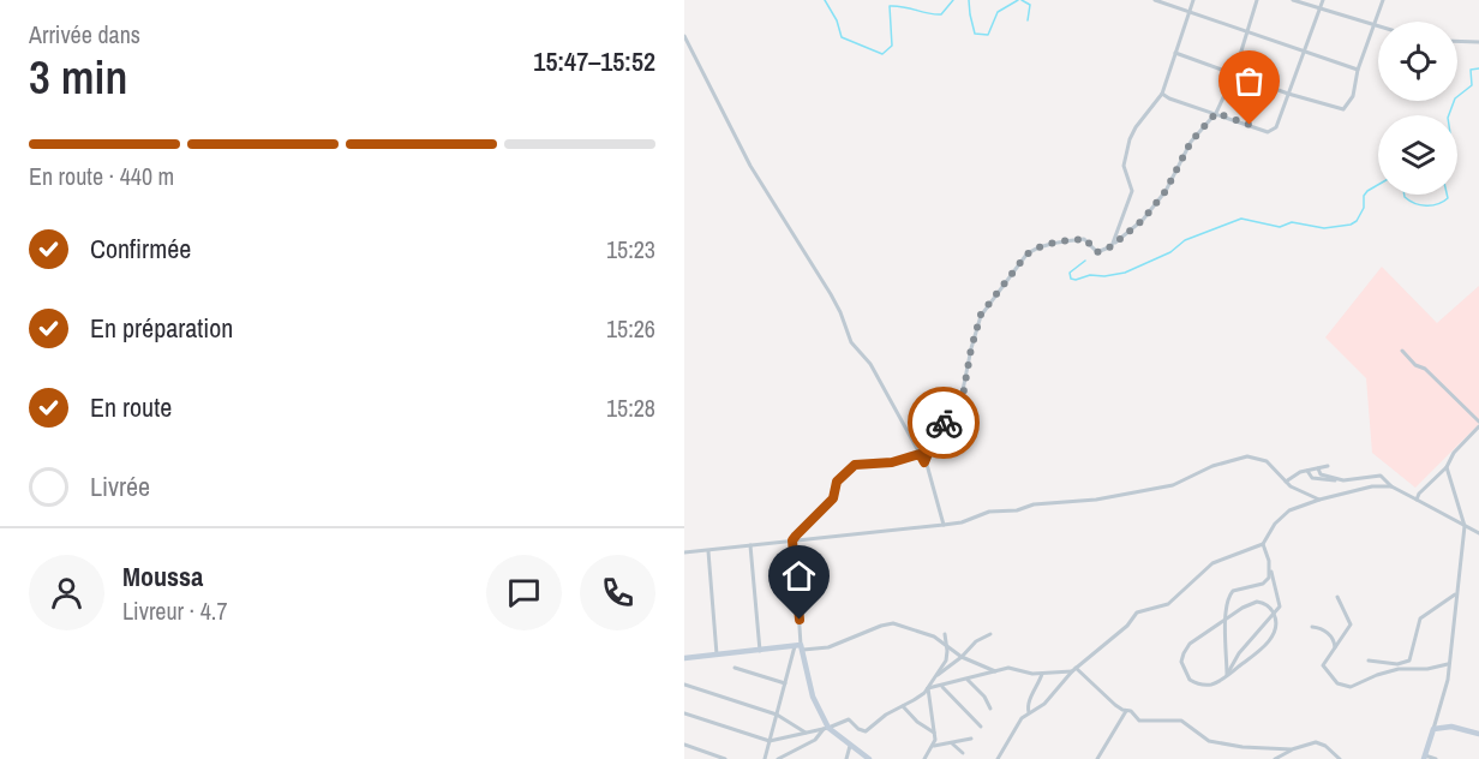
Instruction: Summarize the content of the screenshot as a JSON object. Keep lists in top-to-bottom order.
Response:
{
  "page": {
    "heading": ["3 min", "Arrivée dans", "15:47–15:52"],
    "panel": ["Moussa", "Livreur · 4.7"],
    "bar": "En route · 440 m",
    "list": [
      ["Confirmée", "15:23"],
      ["En préparation", "15:26"],
      ["En route", "15:28"],
      "Livrée"
    ]
  }
}
